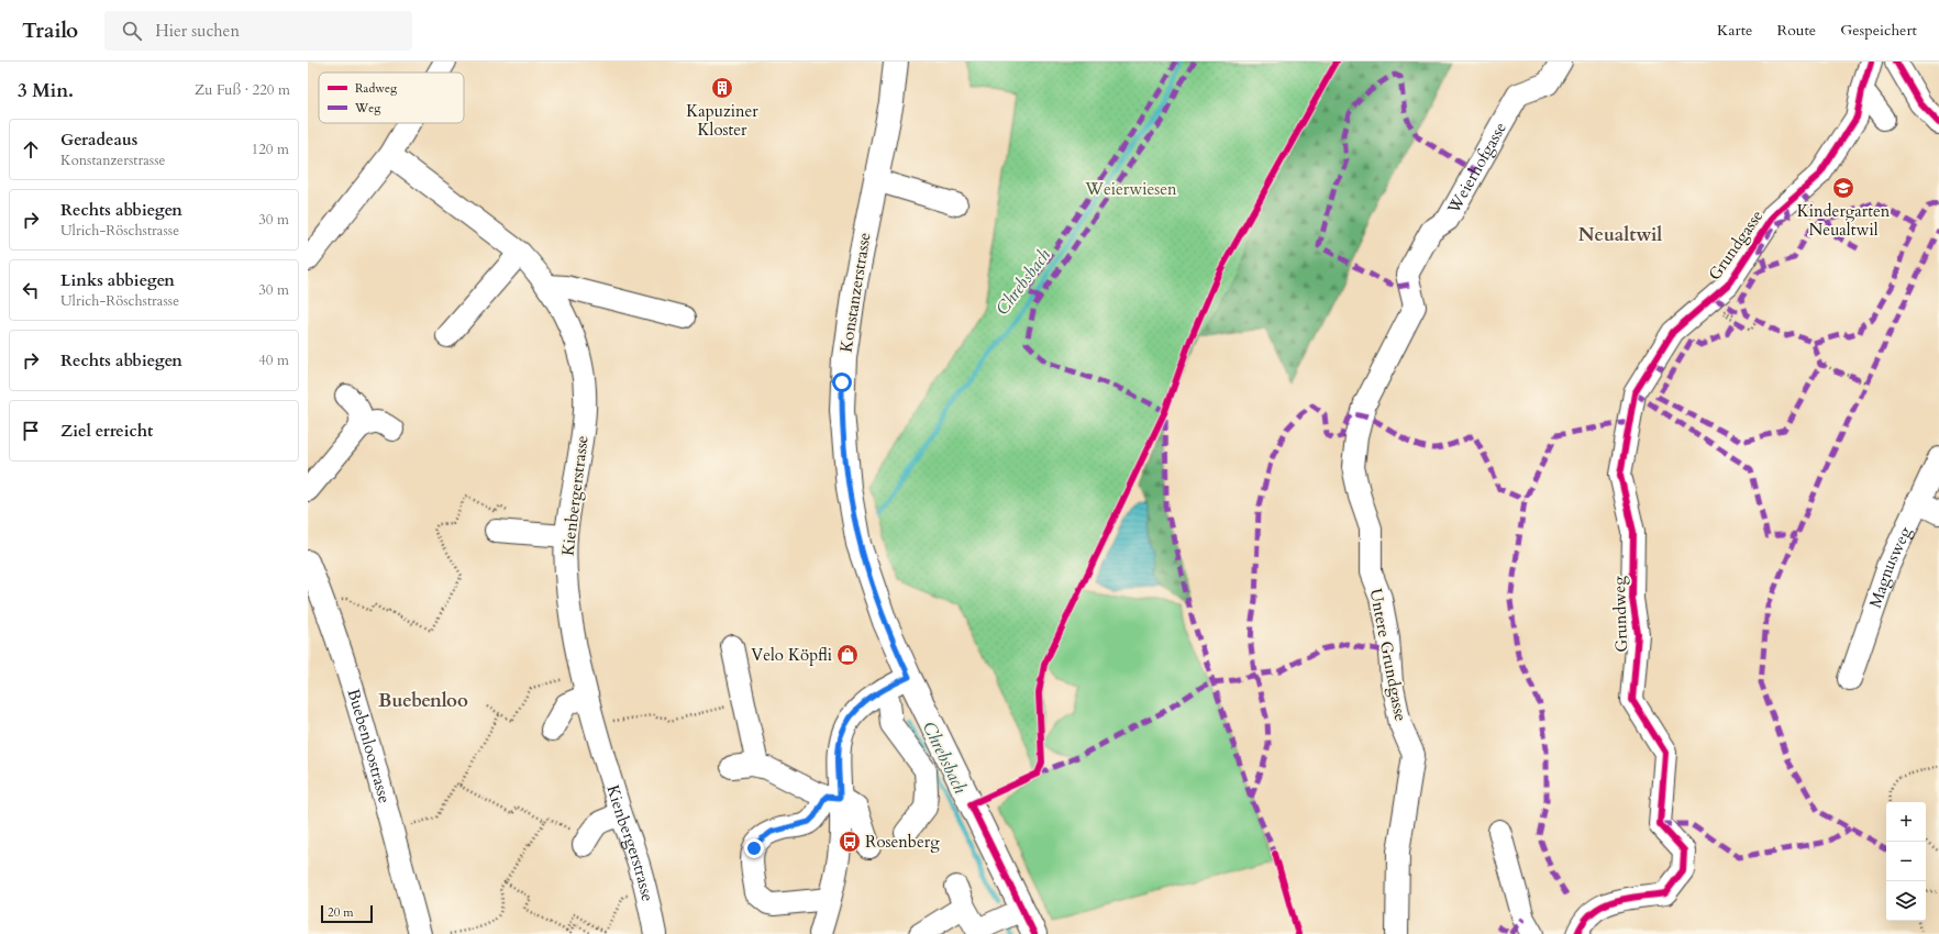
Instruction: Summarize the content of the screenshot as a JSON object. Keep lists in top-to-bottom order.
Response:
{
  "streets": {
    "main road": ["Konstanzerstrasse"],
    "street": [
      "Weierhofgasse",
      "Grundgasse",
      "Kienbergerstrasse",
      "Magnusweg",
      "Grundweg",
      "Untere Grundgasse",
      "Buebenloostrasse"
    ]
  },
  "crossings": [
    ["Weierhofgasse", "Untere Grundgasse"],
    ["Grundgasse", "Grundweg"]
  ],
  "districts": ["Neualtwil", "Buebenloo"],
  "water": ["Chrebsbach"],
  "parks": ["Weierwiesen"],
  "places": {
    "building": ["Kapuziner Kloster"],
    "school or university": ["Kindergarten Neualtwil"],
    "shop": ["Velo Köpfli"],
    "bus stop": ["Rosenberg"]
  },
  "legend": ["Radweg", "Weg"],
  "scale_bar": "20 m",
  "page": {
    "header": "Trailo",
    "search": "Hier suchen",
    "nav": ["Karte", "Route", "Gespeichert"],
    "heading": ["3 Min.", "Zu Fuß · 220 m"],
    "list": [
      ["Geradeaus", "Konstanzerstrasse", "120 m"],
      ["Rechts abbiegen", "Ulrich-Röschstrasse", "30 m"],
      ["Links abbiegen", "Ulrich-Röschstrasse", "30 m"],
      ["Rechts abbiegen", "40 m"],
      "Ziel erreicht"
    ],
    "map_buttons": ["+", "−"],
    "scale": "20 m"
  }
}
